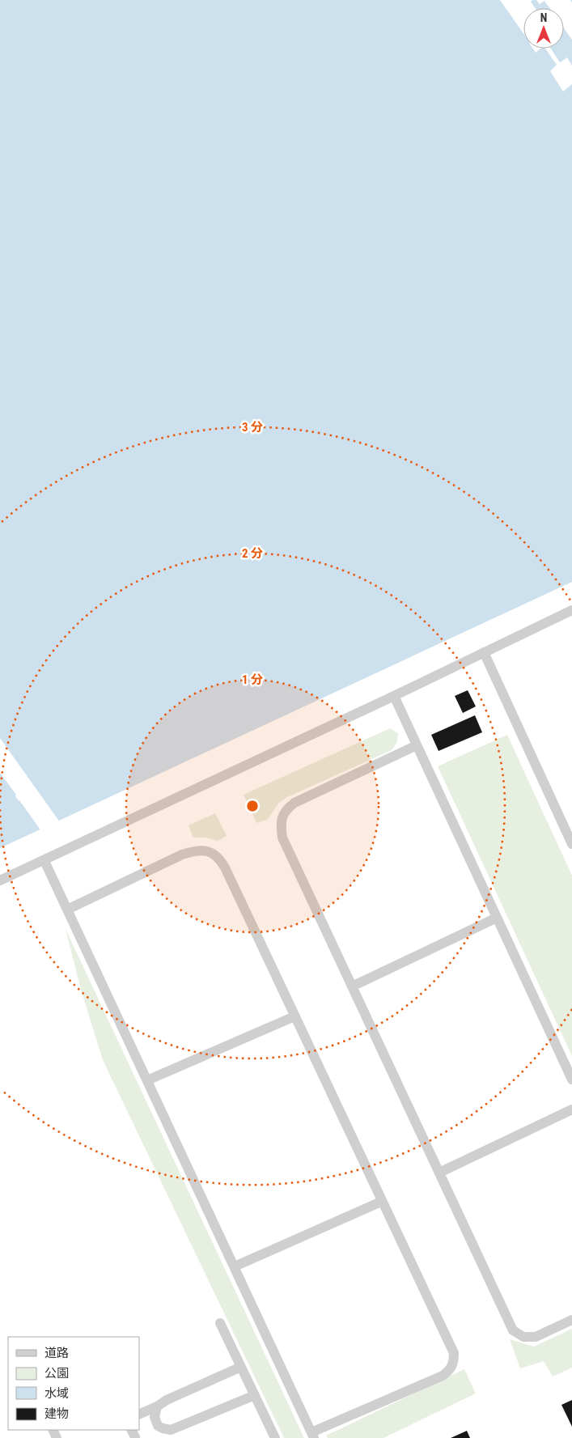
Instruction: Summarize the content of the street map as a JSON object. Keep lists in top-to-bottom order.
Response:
{
  "legend": [
    "道路",
    "公園",
    "水域",
    "建物"
  ],
  "north": "top",
  "rings": ["3 分", "2 分", "1 分"]
}
